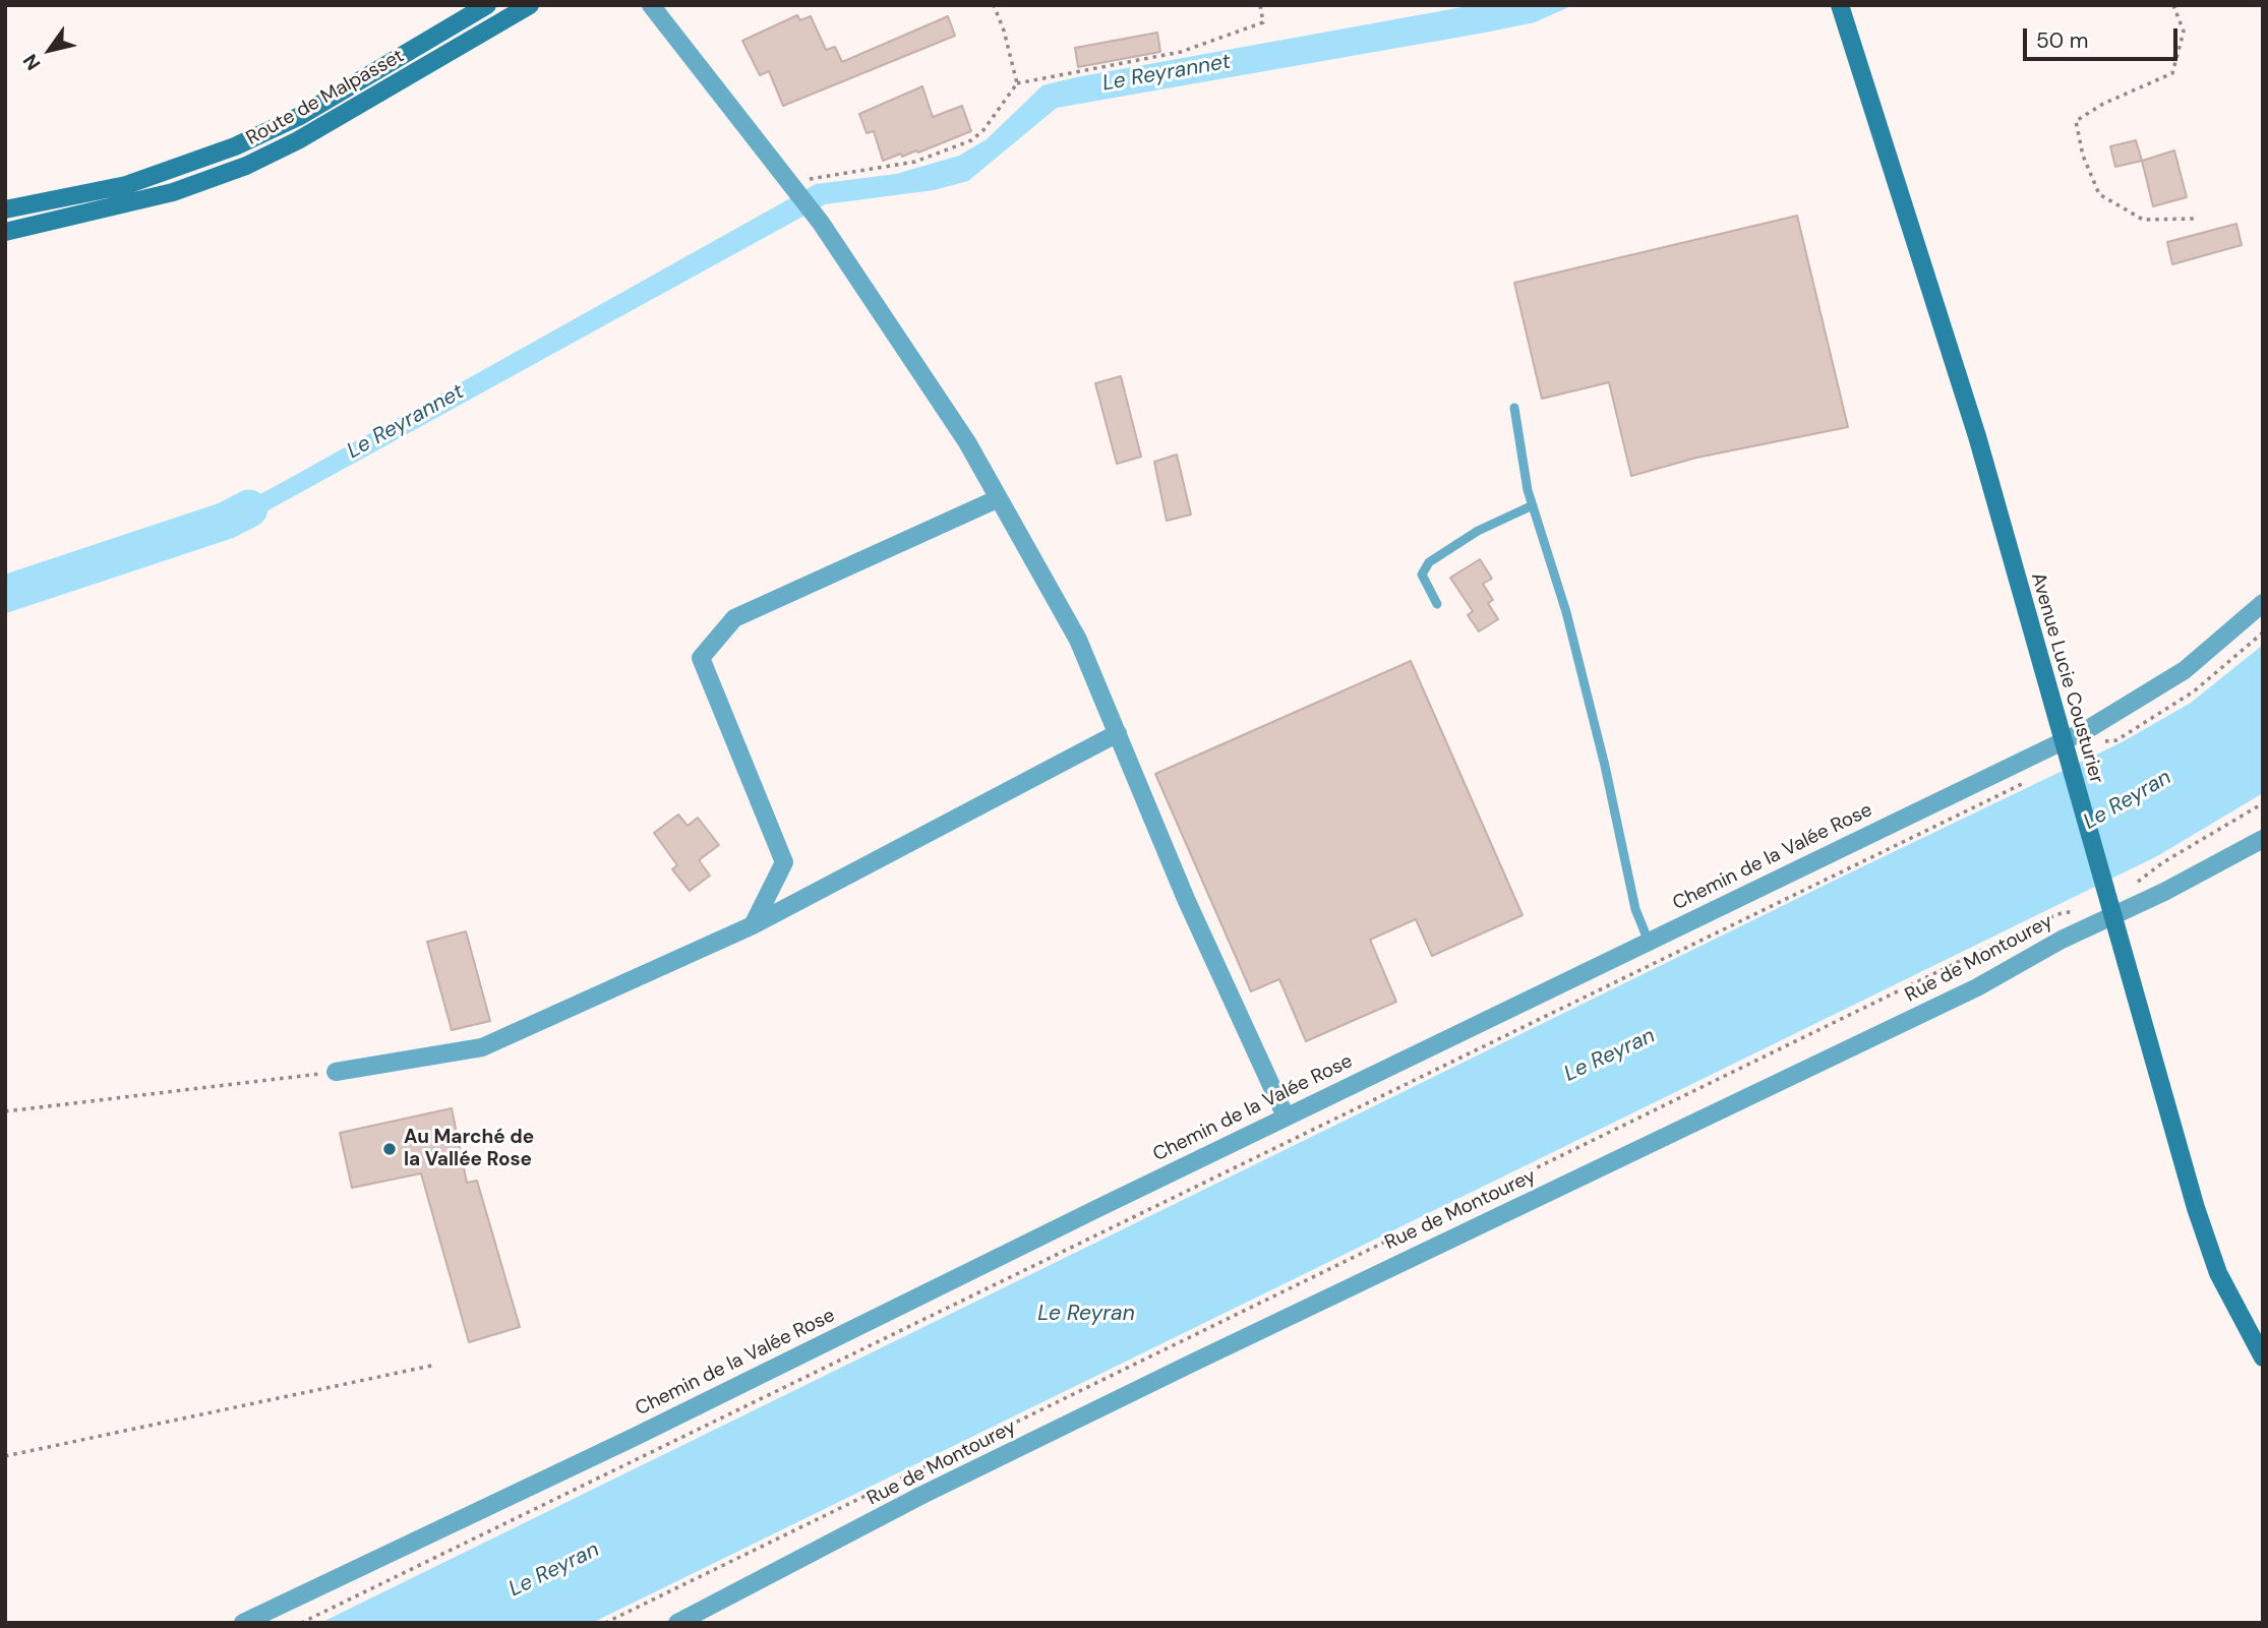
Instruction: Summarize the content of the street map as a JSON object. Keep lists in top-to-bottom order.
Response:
{
  "streets": {
    "main road": ["Route de Malpasset", "Avenue Lucie Cousturier"],
    "street": ["Chemin de la Valée Rose", "Rue de Montourey"]
  },
  "water": ["Le Reyrannet", "Le Reyran"],
  "places": ["Au Marché de la Vallée Rose"],
  "scale_bar": "50 m",
  "north": "bottom left"
}
